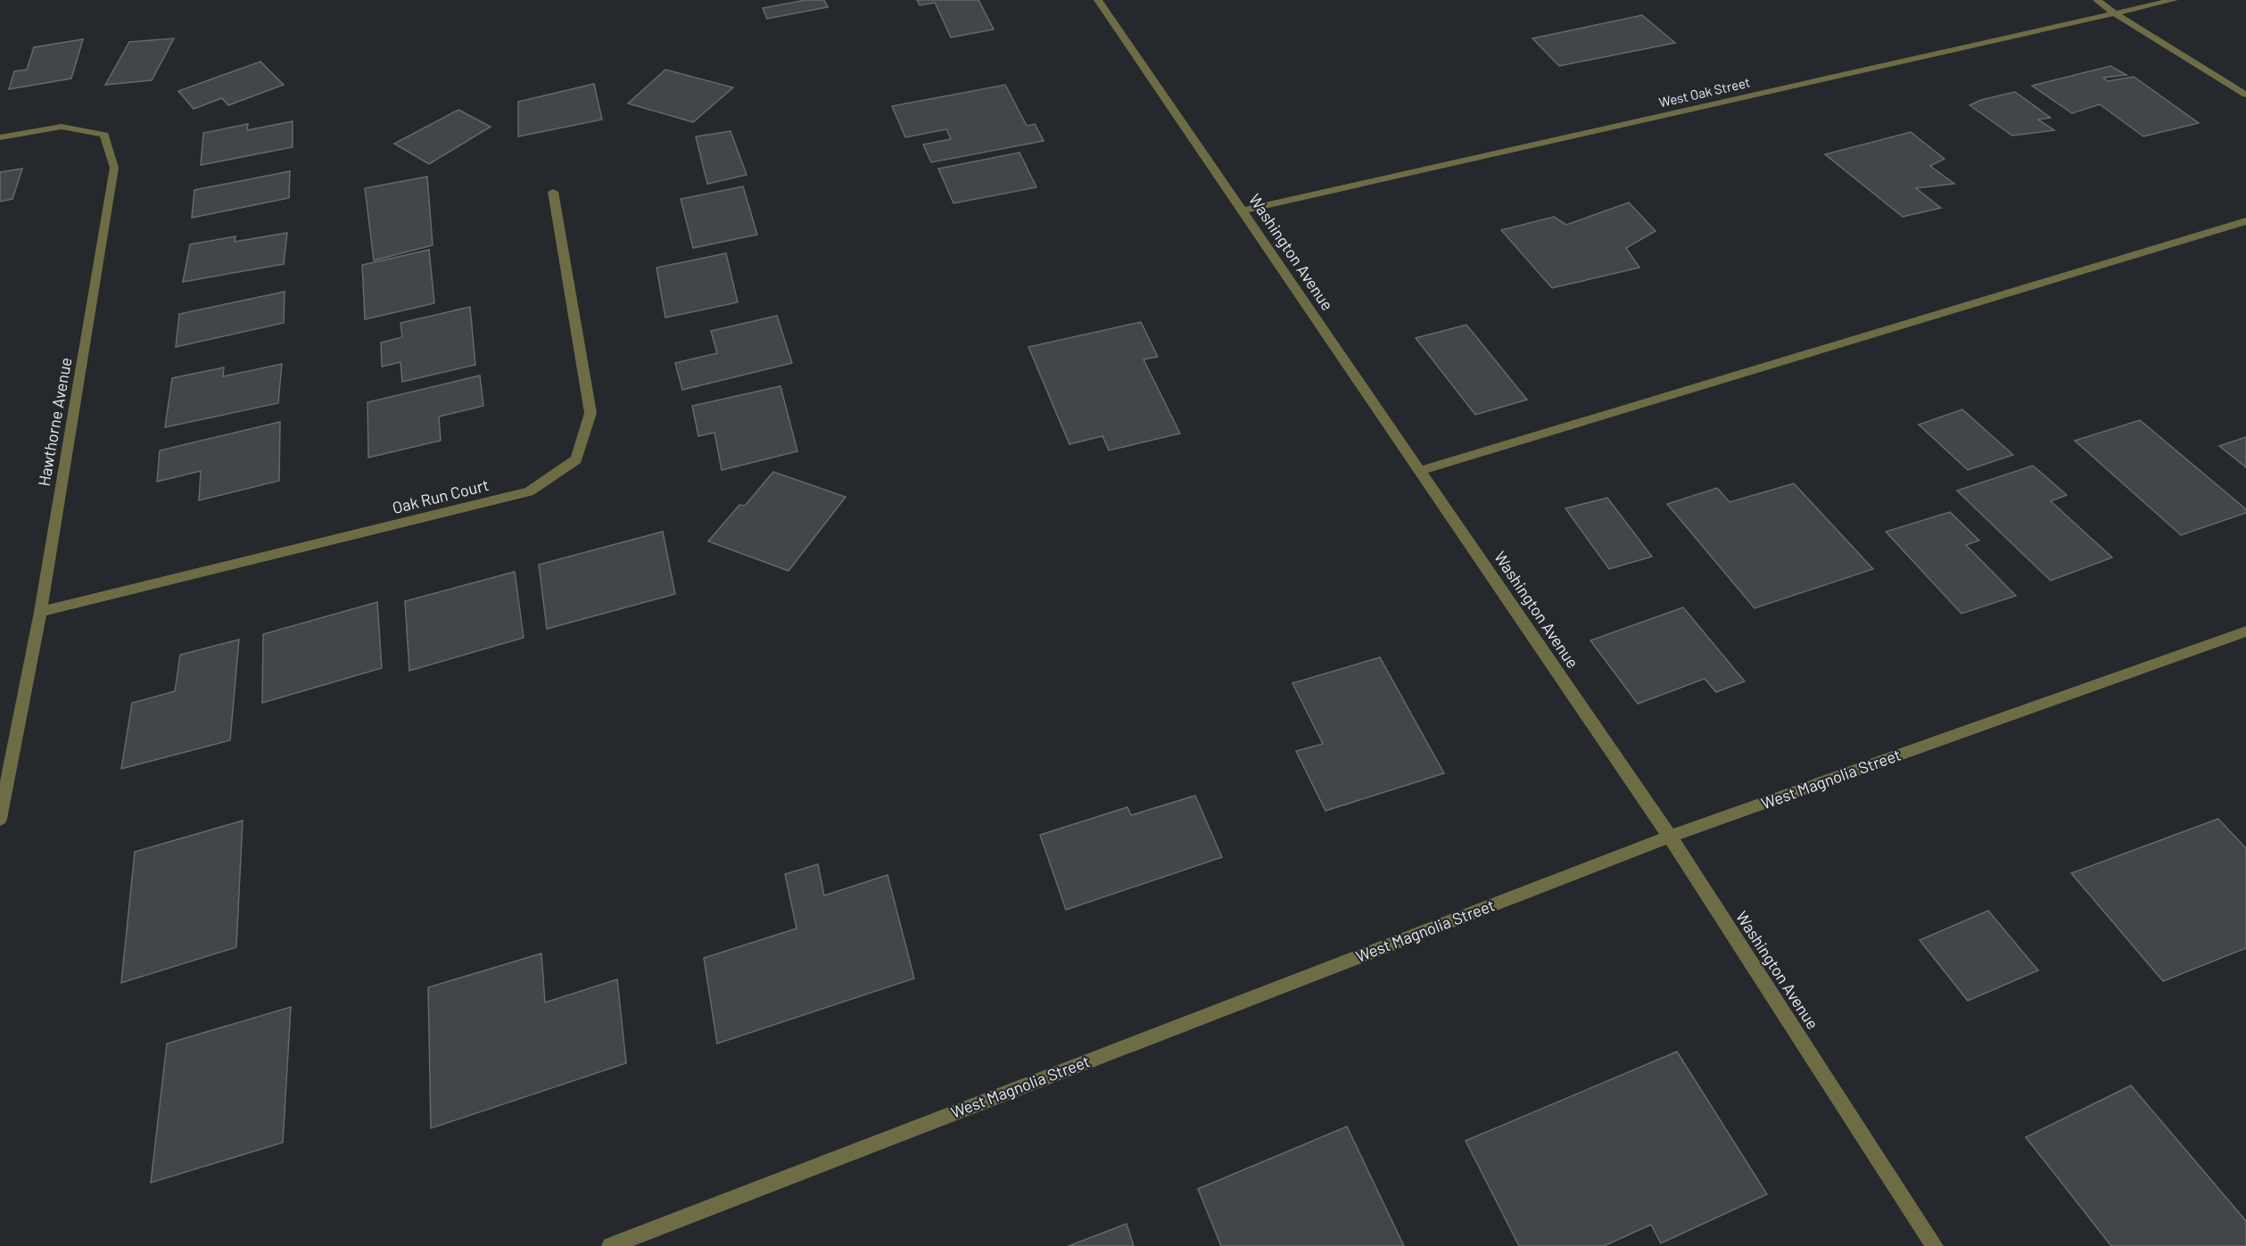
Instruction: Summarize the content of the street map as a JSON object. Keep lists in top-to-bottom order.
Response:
{
  "streets": {
    "street": [
      "West Oak Street",
      "Washington Avenue",
      "Hawthorne Avenue",
      "Oak Run Court",
      "West Magnolia Street"
    ]
  },
  "crossings": [
    ["West Oak Street", "Washington Avenue"],
    ["Washington Avenue", "West Magnolia Street"],
    ["Hawthorne Avenue", "Oak Run Court"]
  ]
}
